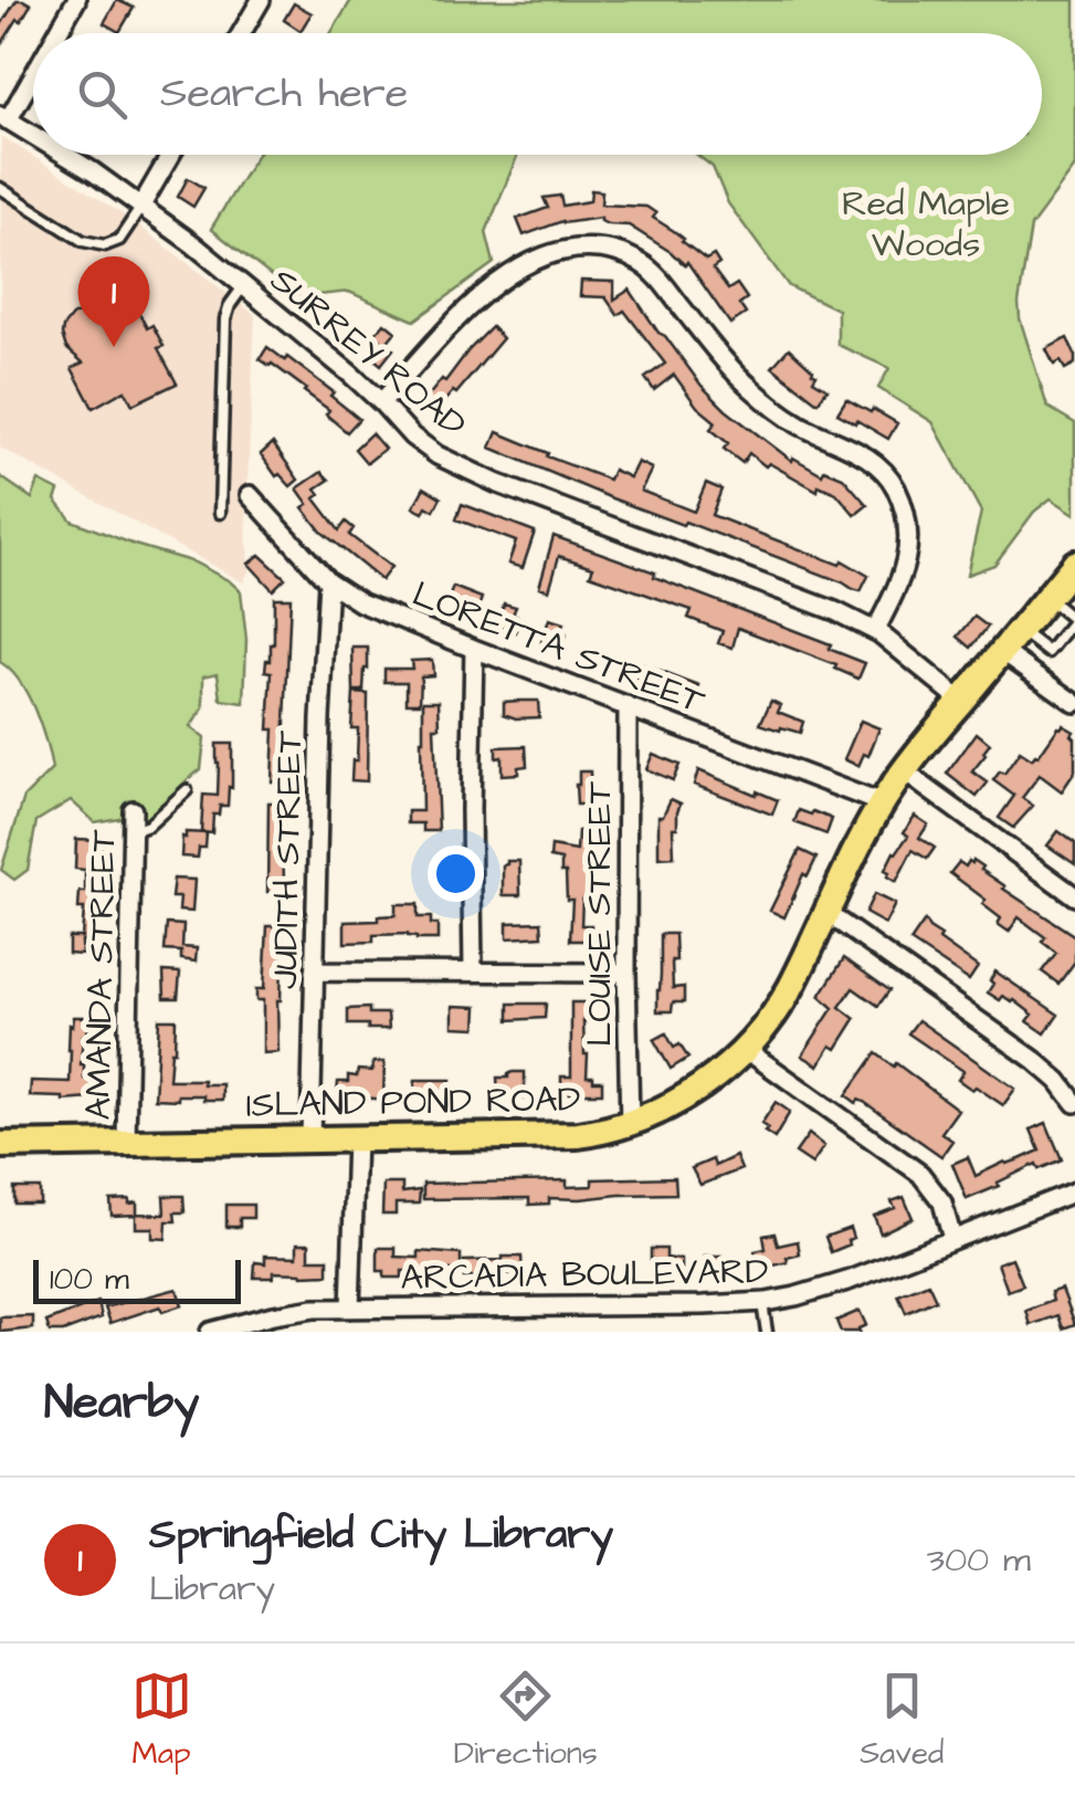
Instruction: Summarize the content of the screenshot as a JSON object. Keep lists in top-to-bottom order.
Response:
{
  "streets": {
    "main road": ["ISLAND POND ROAD"],
    "street": [
      "SURREY ROAD",
      "LORETTA STREET",
      "JUDITH STREET",
      "LOUISE STREET",
      "AMANDA STREET",
      "ARCADIA BOULEVARD"
    ]
  },
  "crossings": [
    ["SURREY ROAD", "ISLAND POND ROAD"],
    ["LORETTA STREET", "JUDITH STREET"],
    ["LORETTA STREET", "LOUISE STREET"],
    ["LORETTA STREET", "ISLAND POND ROAD"],
    ["JUDITH STREET", "ISLAND POND ROAD"],
    ["LOUISE STREET", "ISLAND POND ROAD"],
    ["AMANDA STREET", "ISLAND POND ROAD"]
  ],
  "parks": ["Red Maple Woods"],
  "scale_bar": "100 m",
  "page": {
    "search": "Search here",
    "pins": "1",
    "scale": "100 m",
    "heading": "Nearby",
    "list": [
      {
        "mark": "1",
        "name": "Springfield City Library",
        "note": "Library",
        "value": "300 m"
      }
    ],
    "nav": ["Map", "Directions", "Saved"]
  }
}
